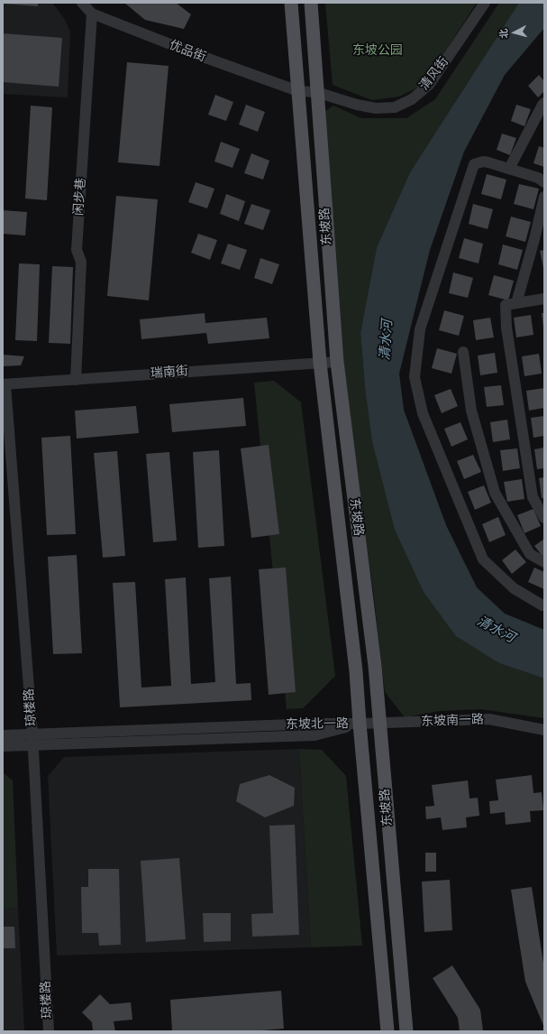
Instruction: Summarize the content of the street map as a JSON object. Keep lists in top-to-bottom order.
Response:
{
  "streets": {
    "main road": ["东坡路"],
    "street": [
      "优品街",
      "清风街",
      "闲步巷",
      "瑞南街",
      "琼楼路",
      "东坡南一路",
      "东坡北一路"
    ]
  },
  "crossings": [
    ["优品街", "清风街"],
    ["优品街", "闲步巷"],
    ["优品街", "东坡路"],
    ["清风街", "东坡路"],
    ["闲步巷", "瑞南街"],
    ["东坡路", "瑞南街"],
    ["东坡路", "东坡南一路"],
    ["东坡路", "东坡北一路"],
    ["瑞南街", "琼楼路"],
    ["琼楼路", "东坡北一路"],
    ["东坡南一路", "东坡北一路"]
  ],
  "water": ["清水河"],
  "parks": ["东坡公园"],
  "north": "left"
}
